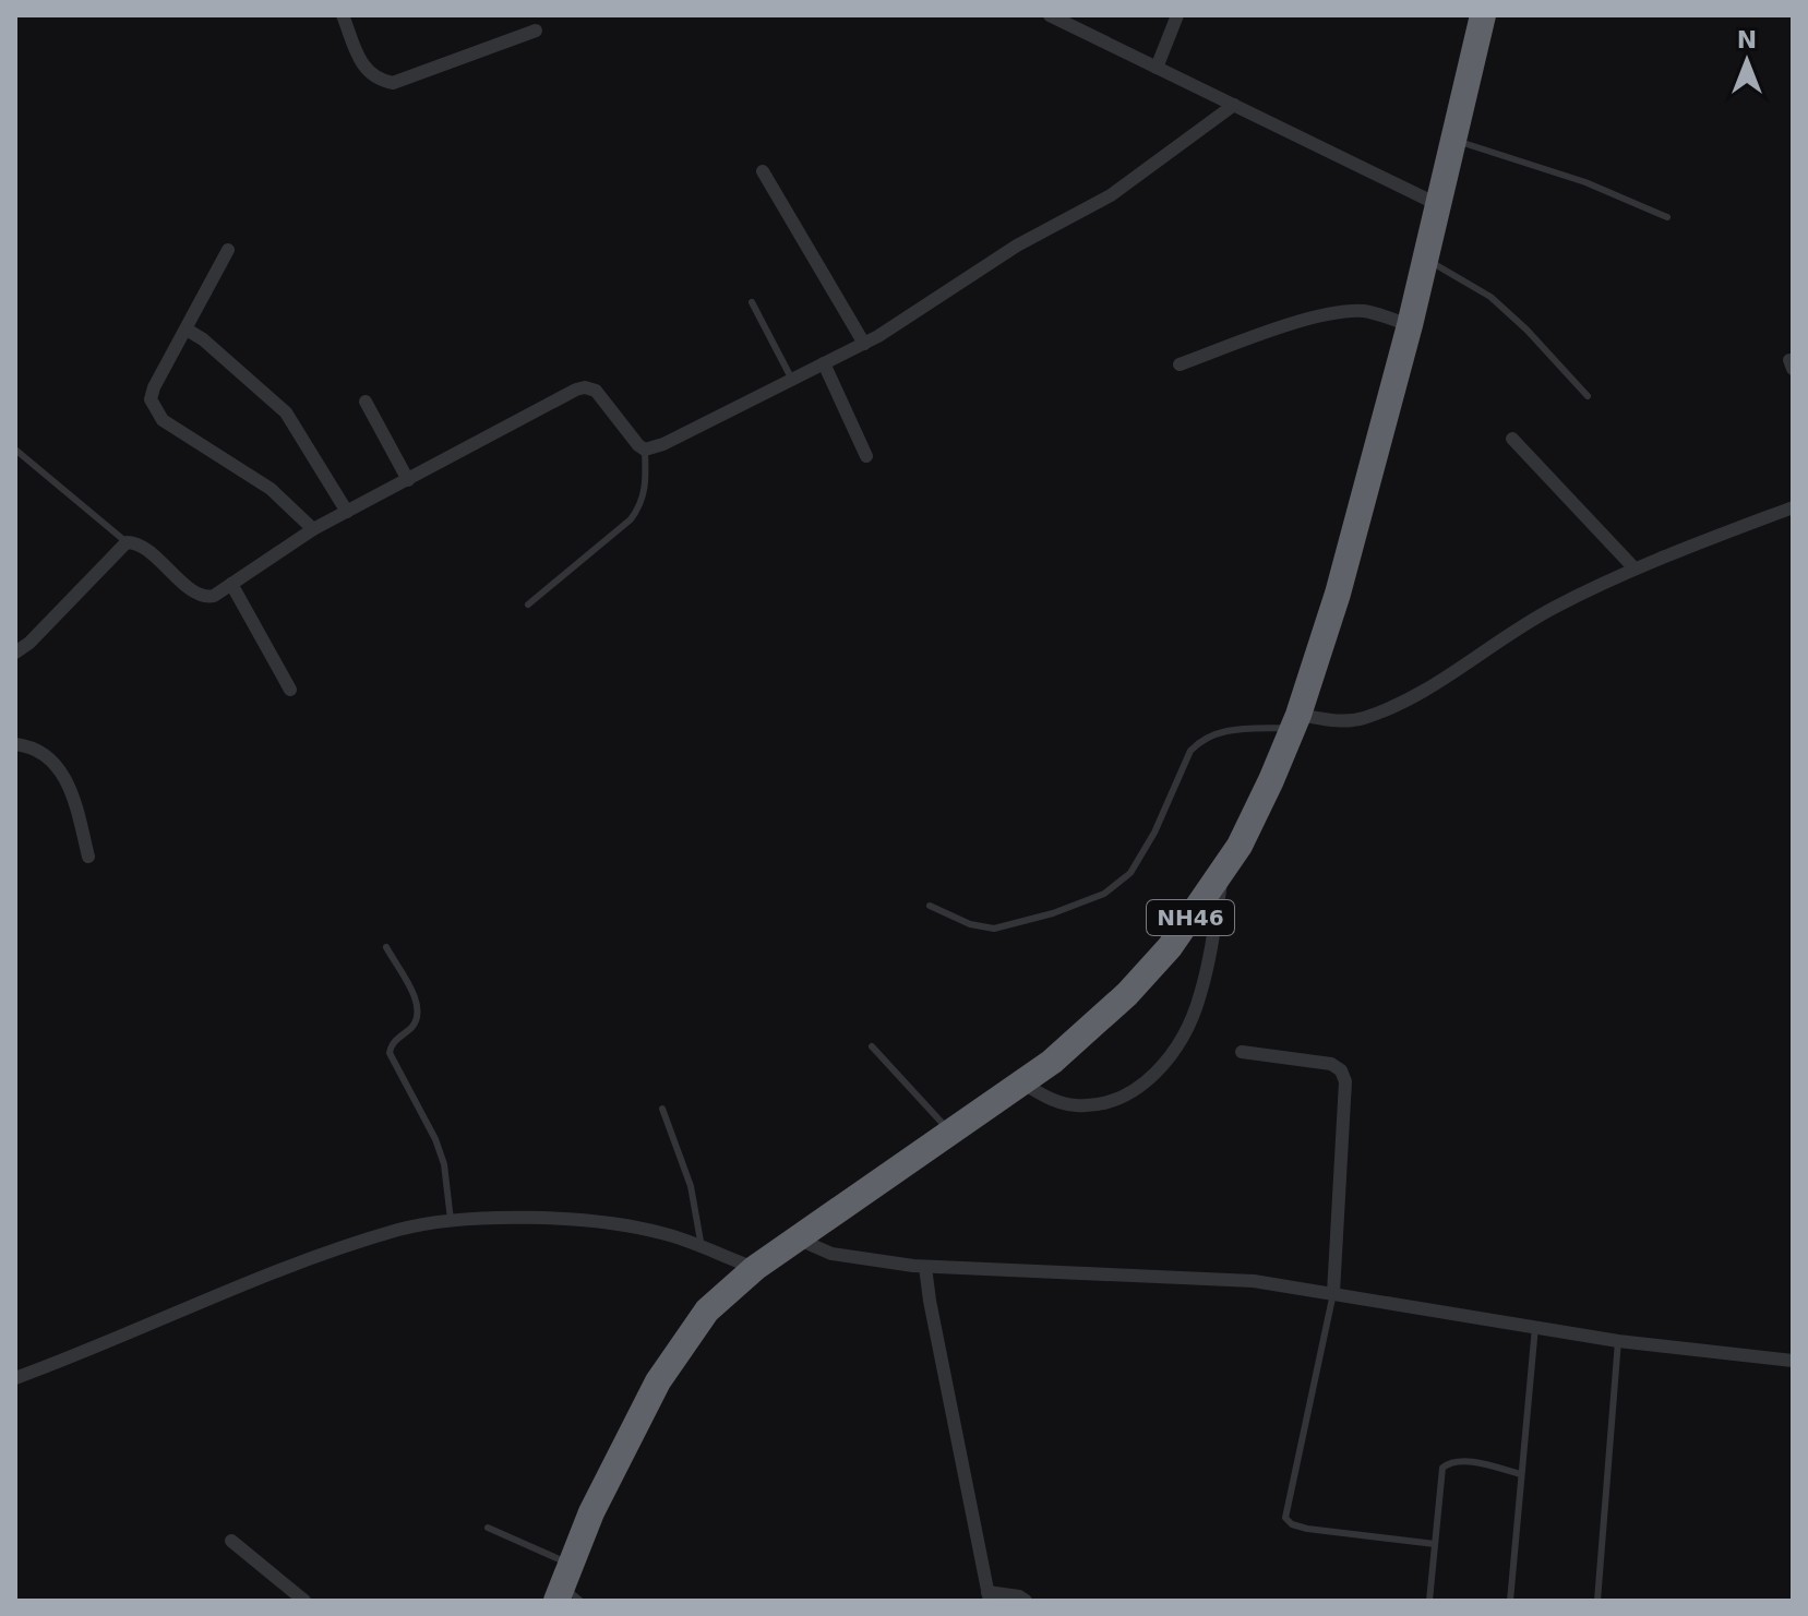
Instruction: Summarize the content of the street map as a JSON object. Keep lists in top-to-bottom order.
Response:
{
  "streets": {
    "highway": ["NH46"]
  },
  "north": "top"
}
